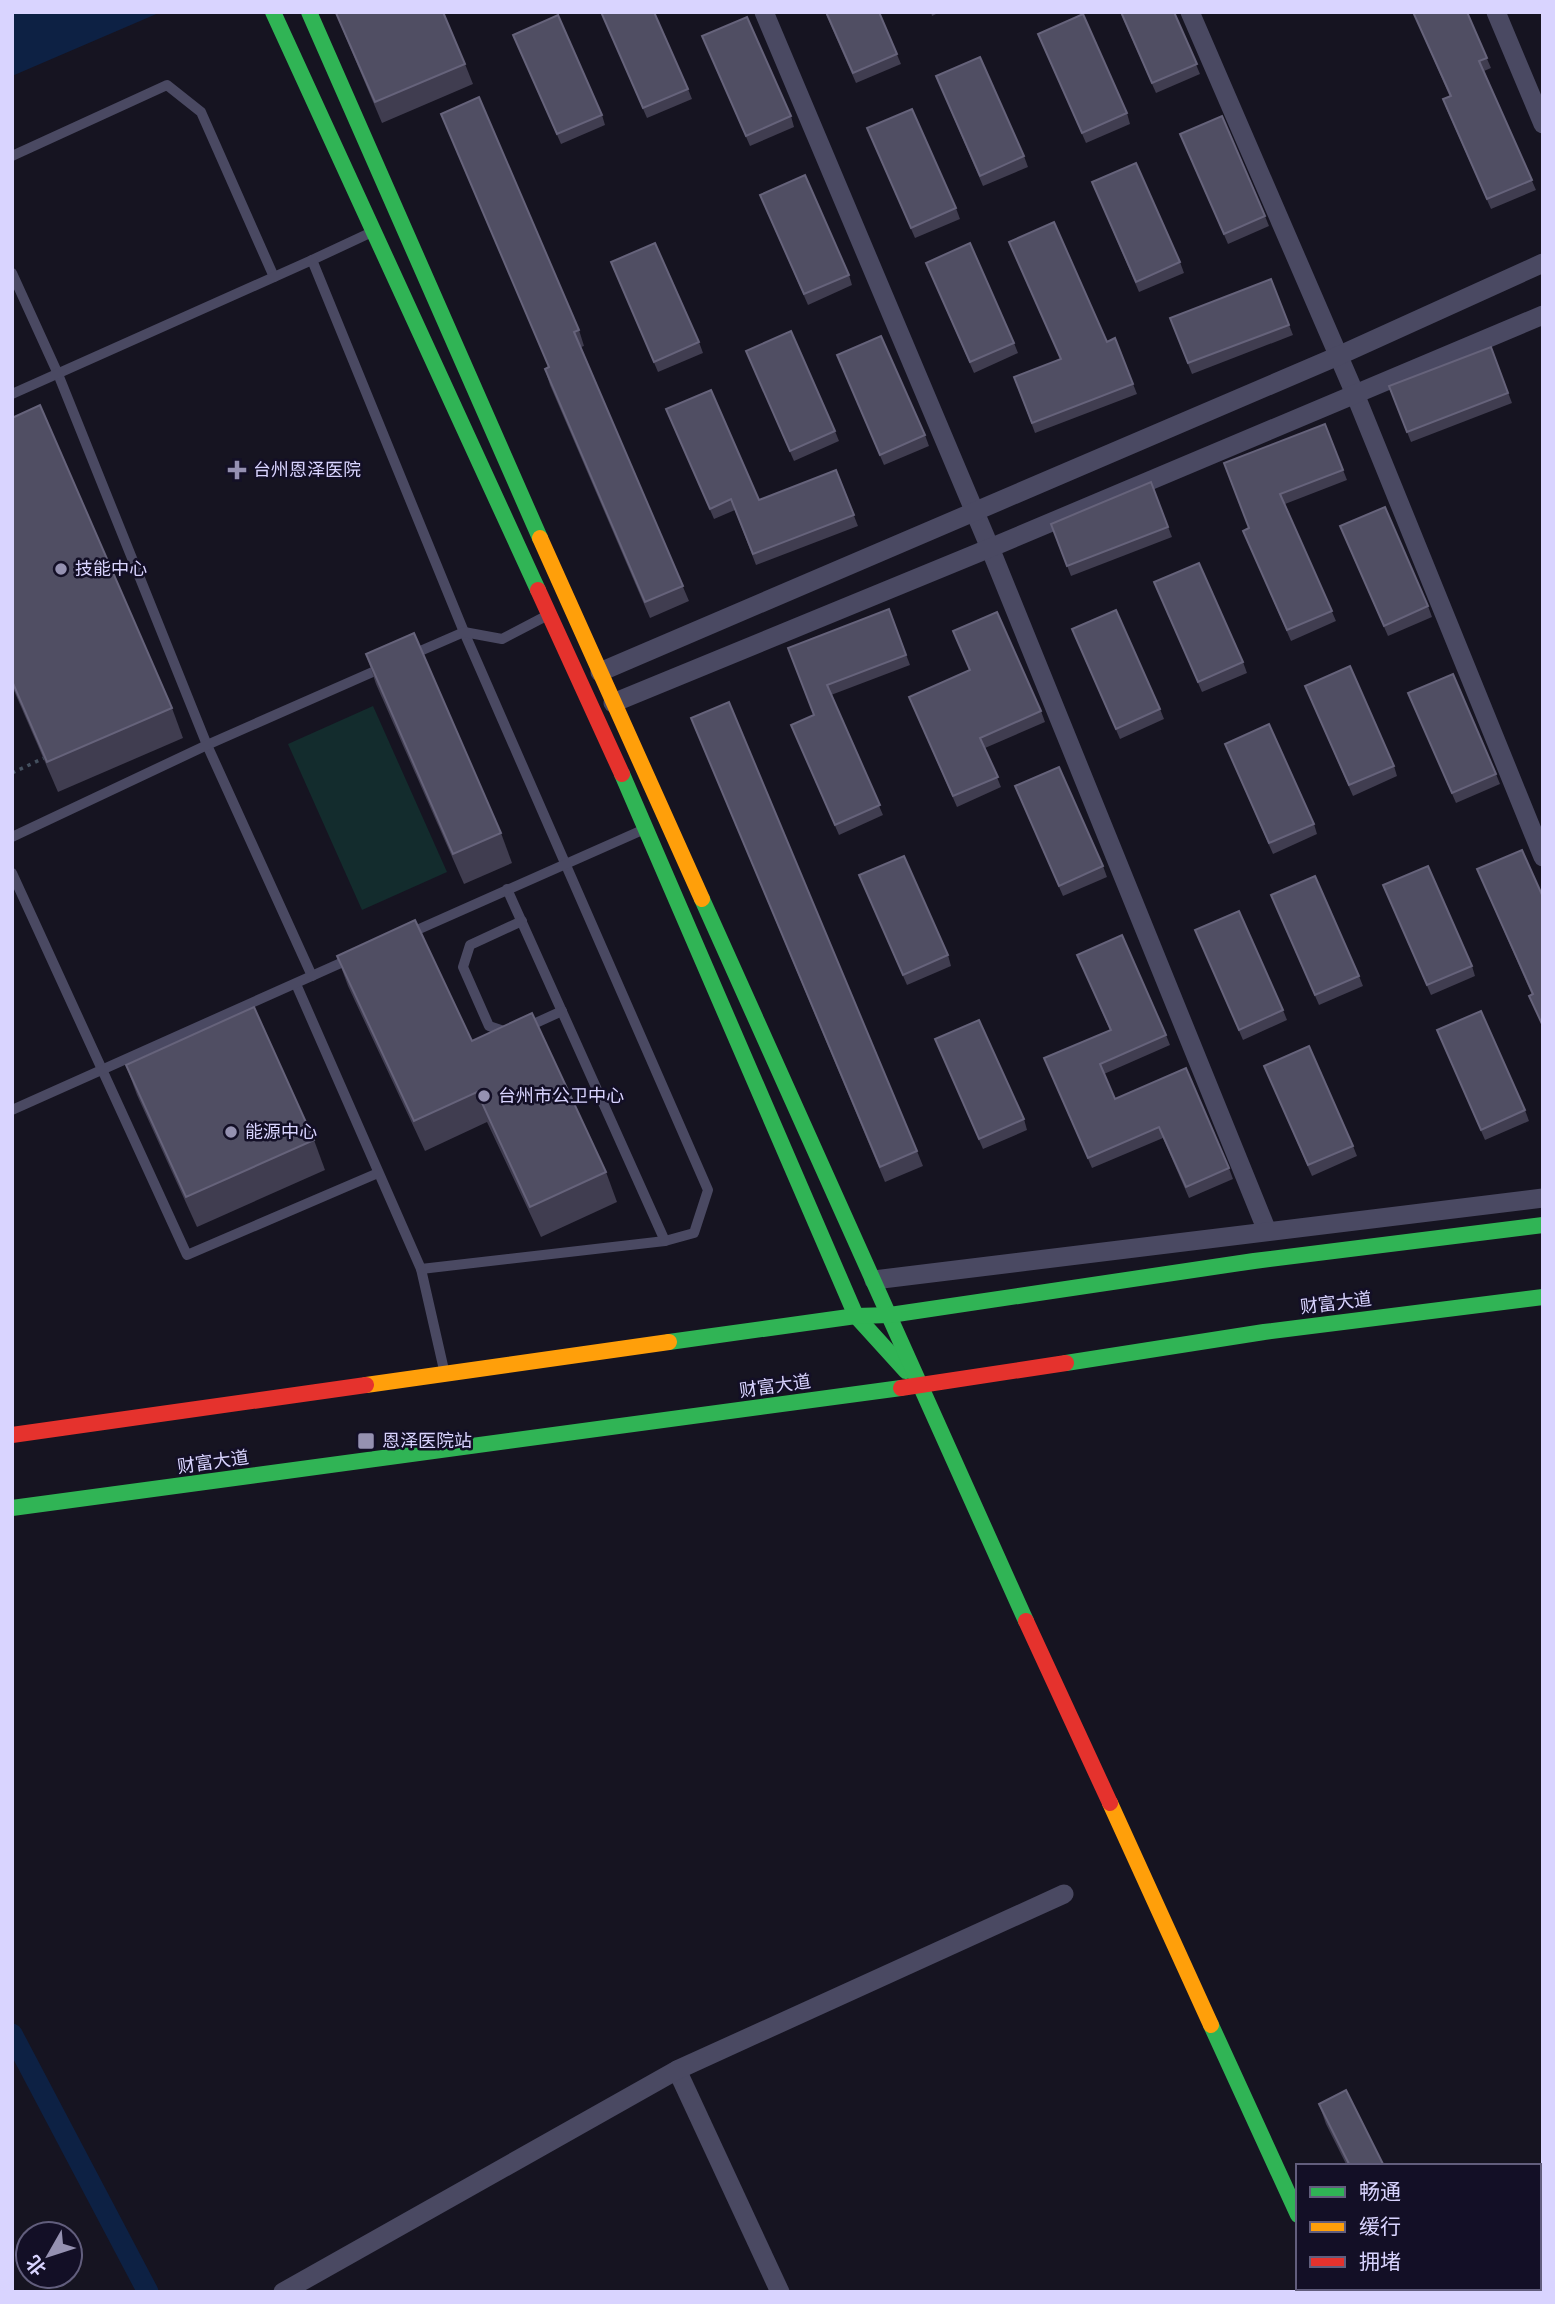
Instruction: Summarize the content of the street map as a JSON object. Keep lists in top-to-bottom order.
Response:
{
  "streets": {
    "main road": ["财富大道"]
  },
  "places": {
    "health": ["台州恩泽医院"],
    "other": ["技能中心", "台州市公卫中心", "能源中心"],
    "transit": ["恩泽医院站"]
  },
  "legend": ["畅通", "缓行", "拥堵"],
  "north": "bottom left"
}
